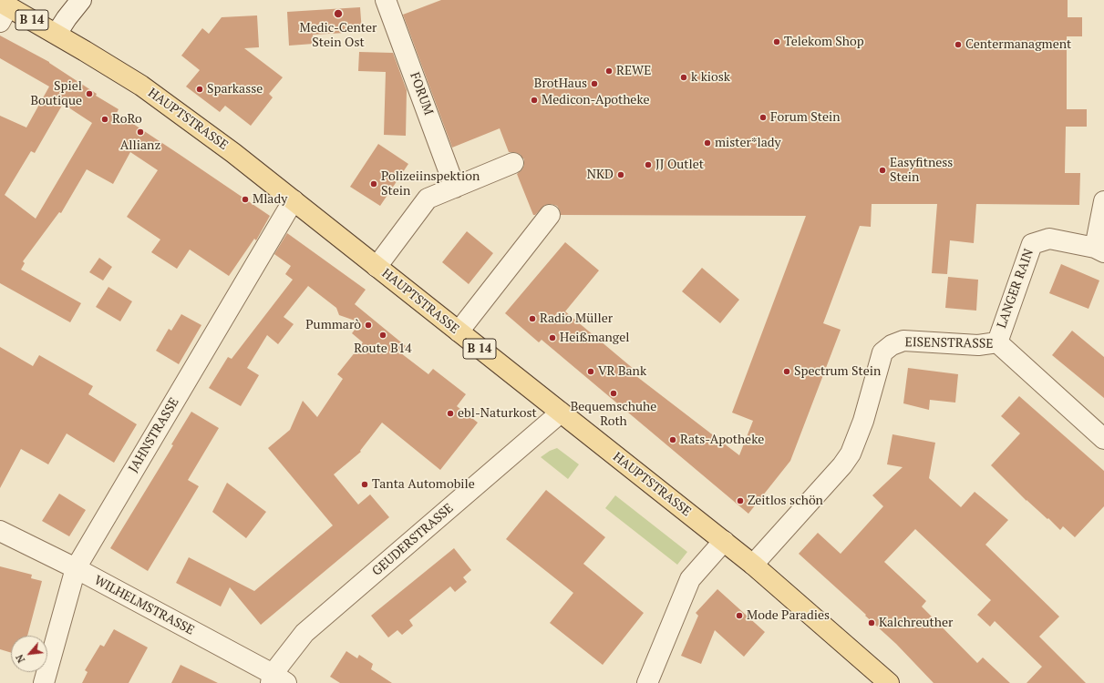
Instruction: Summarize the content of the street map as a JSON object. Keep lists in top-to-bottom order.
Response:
{
  "streets": {
    "main road": ["B 14", "HAUPTSTRASSE"],
    "street": [
      "FORUM",
      "LANGER RAIN",
      "EISENSTRASSE",
      "JAHNSTRASSE",
      "GEUDERSTRASSE",
      "WILHELMSTRASSE"
    ]
  },
  "crossings": [
    ["HAUPTSTRASSE", "EISENSTRASSE"],
    ["HAUPTSTRASSE", "JAHNSTRASSE"],
    ["HAUPTSTRASSE", "GEUDERSTRASSE"],
    ["LANGER RAIN", "EISENSTRASSE"],
    ["JAHNSTRASSE", "WILHELMSTRASSE"],
    ["GEUDERSTRASSE", "WILHELMSTRASSE"]
  ],
  "places": [
    "Medic-Center Stein Ost",
    "Telekom Shop",
    "Centermanagment",
    "REWE",
    "k kiosk",
    "BrotHaus",
    "Sparkasse",
    "Spiel Boutique",
    "Medicon-Apotheke",
    "Forum Stein",
    "RoRo",
    "Allianz",
    "mister*lady",
    "JJ Outlet",
    "Easyfitness Stein",
    "NKD",
    "Polizeiinspektion Stein",
    "Mlady",
    "Radio Müller",
    "Pummarò",
    "Route B14",
    "Heißmangel",
    "VR Bank",
    "Spectrum Stein",
    "Bequemschuhe Roth",
    "ebl-Naturkost",
    "Rats-Apotheke",
    "Tanta Automobile",
    "Zeitlos schön",
    "Mode Paradies",
    "Kalchreuther"
  ],
  "north": "bottom left"
}
